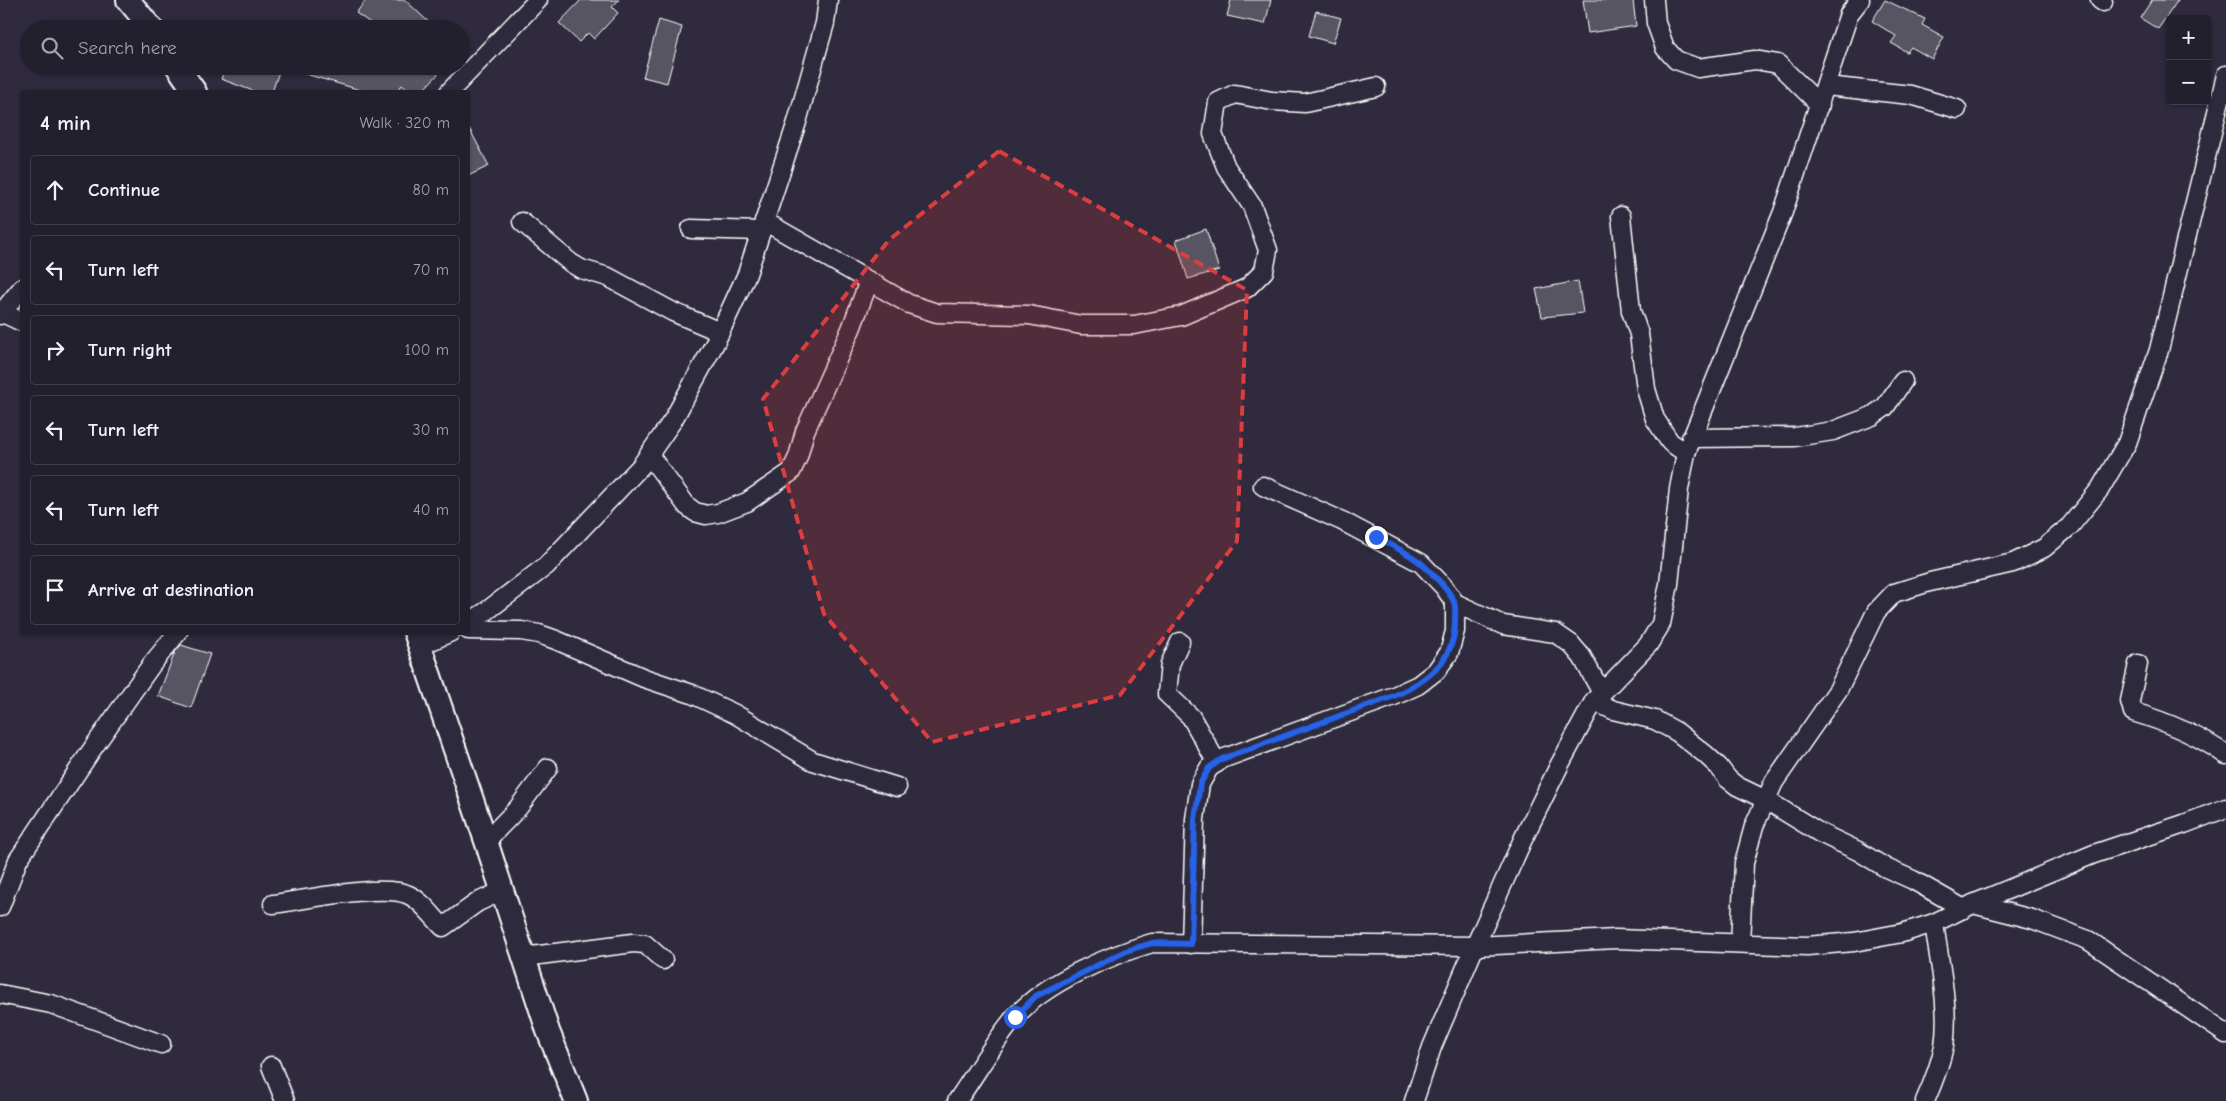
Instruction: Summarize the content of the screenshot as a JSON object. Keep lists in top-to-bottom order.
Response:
{
  "page": {
    "map_buttons": ["+", "−"],
    "search": "Search here",
    "heading": ["4 min", "Walk · 320 m"],
    "list": [
      ["Continue", "80 m"],
      ["Turn left", "70 m"],
      ["Turn right", "100 m"],
      ["Turn left", "30 m"],
      ["Turn left", "40 m"],
      "Arrive at destination"
    ]
  }
}
